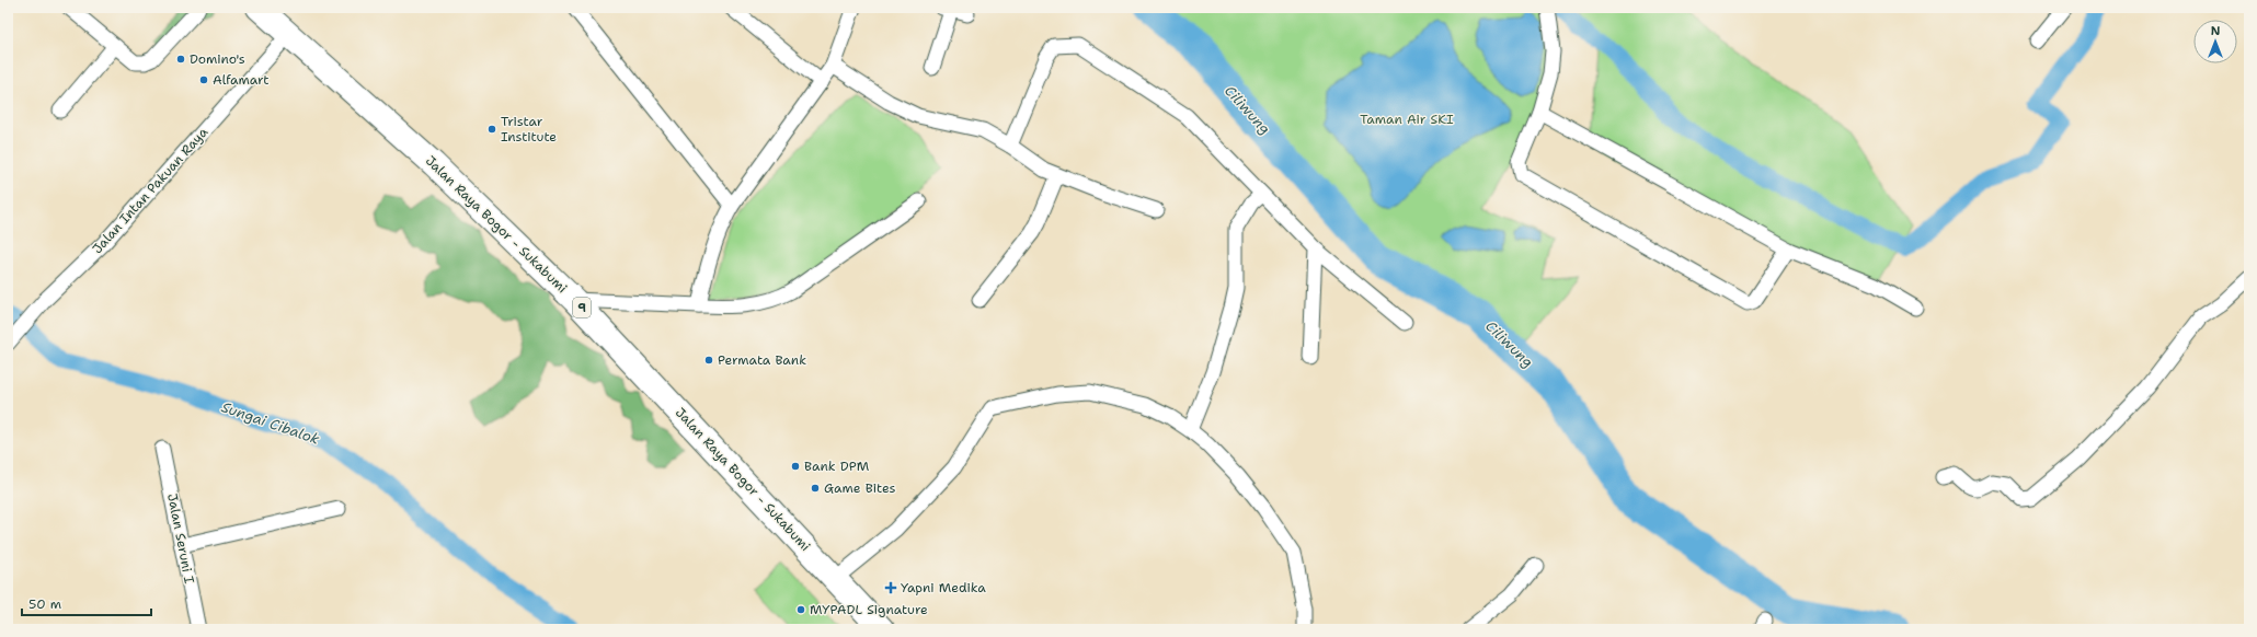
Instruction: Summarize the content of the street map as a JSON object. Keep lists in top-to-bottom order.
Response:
{
  "streets": {
    "highway": ["Jalan Raya Bogor - Sukabumi", "9"],
    "street": ["Jalan Intan Pakuan Raya", "Jalan Seruni I"]
  },
  "crossings": [
    ["Jalan Intan Pakuan Raya", "Jalan Raya Bogor - Sukabumi"]
  ],
  "water": ["Ciliwung", "Sungai Cibalok"],
  "parks": ["Taman Air SKI"],
  "places": {
    "other": [
      "Domino's",
      "Alfamart",
      "Tristar Institute",
      "Permata Bank",
      "Bank DPM",
      "Game Bites",
      "MYPADL Signature"
    ],
    "health": ["Yapni Medika"]
  },
  "scale_bar": "50 m",
  "north": "top"
}
